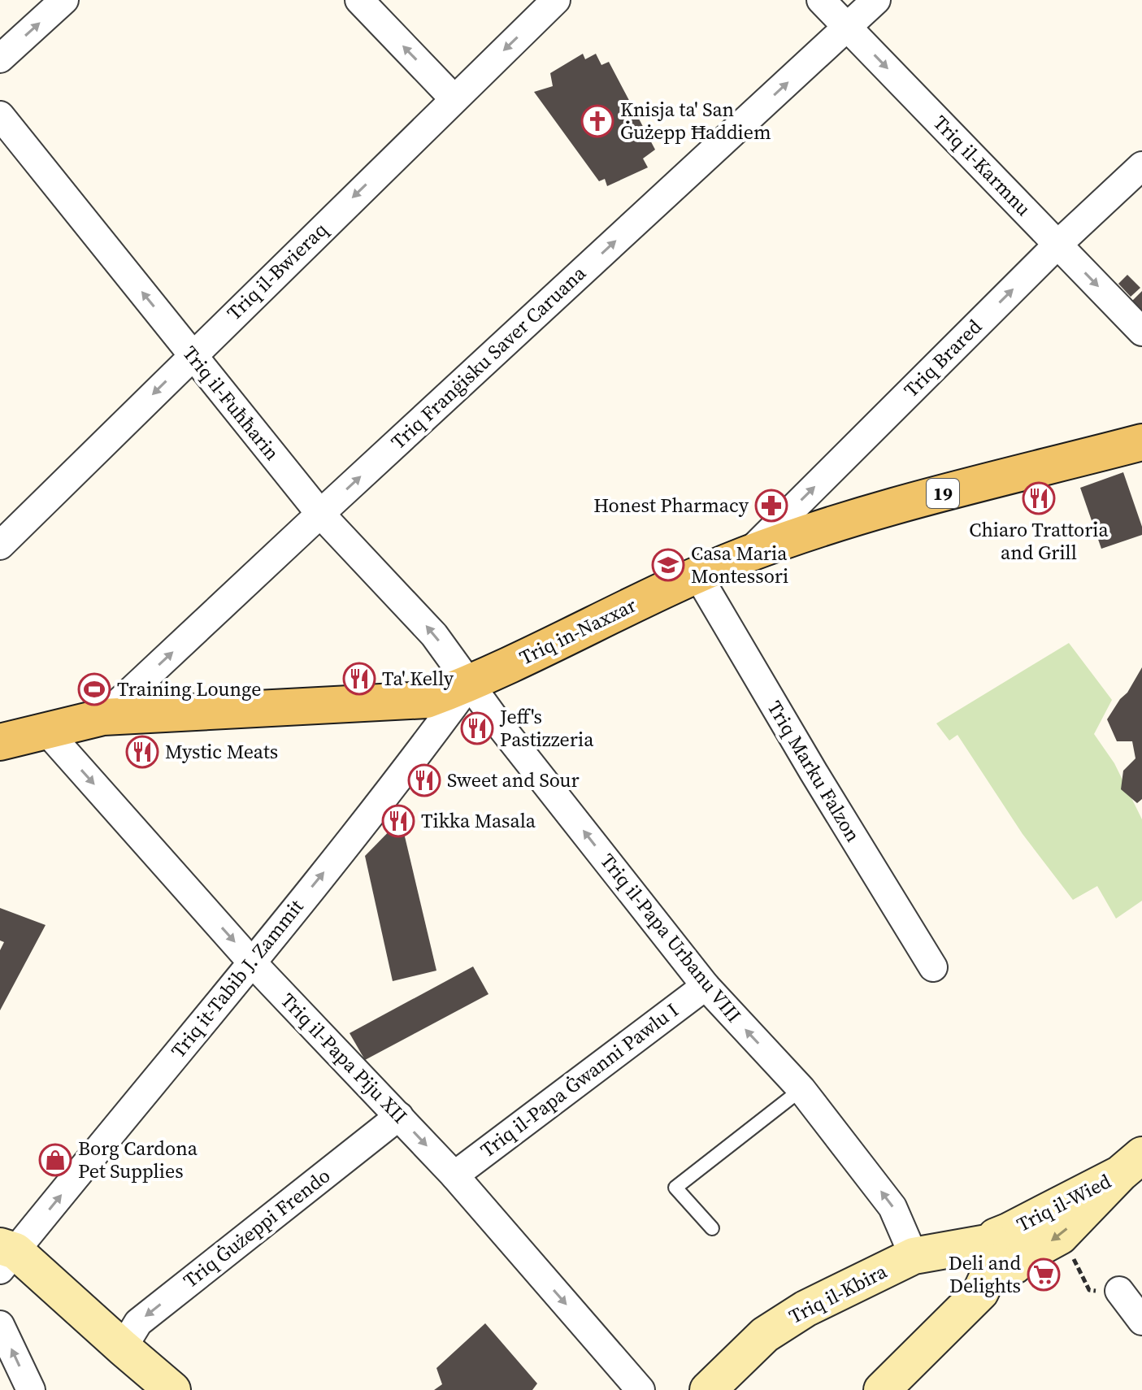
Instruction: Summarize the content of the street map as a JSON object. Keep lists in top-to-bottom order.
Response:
{
  "streets": {
    "main road": [
      "19",
      "Triq in-Naxxar",
      "Triq il-Wied",
      "Triq il-Kbira"
    ],
    "street": [
      "Triq il-Karmnu",
      "Triq il-Bwieraq",
      "Triq Franġisku Saver Caruana",
      "Triq Brared",
      "Triq il-Fuħħarin",
      "Triq Marku Falzon",
      "Triq il-Papa Urbanu VIII",
      "Triq it-Tabib J. Zammit",
      "Triq il-Papa Piju XII",
      "Triq il-Papa Ġwanni Pawlu I",
      "Triq Ġużeppi Frendo"
    ]
  },
  "crossings": [
    ["Triq il-Karmnu", "Triq Franġisku Saver Caruana"],
    ["Triq il-Karmnu", "Triq Brared"],
    ["Triq il-Bwieraq", "Triq il-Fuħħarin"],
    ["Triq Franġisku Saver Caruana", "Triq il-Fuħħarin"],
    ["Triq Franġisku Saver Caruana", "Triq in-Naxxar"],
    ["Triq Brared", "Triq in-Naxxar"],
    ["Triq il-Fuħħarin", "Triq in-Naxxar"],
    ["Triq il-Fuħħarin", "Triq il-Papa Urbanu VIII"],
    ["Triq il-Fuħħarin", "Triq it-Tabib J. Zammit"],
    ["Triq in-Naxxar", "Triq Marku Falzon"],
    ["Triq in-Naxxar", "Triq il-Papa Urbanu VIII"],
    ["Triq in-Naxxar", "Triq it-Tabib J. Zammit"],
    ["Triq in-Naxxar", "Triq il-Papa Piju XII"],
    ["Triq il-Papa Urbanu VIII", "Triq it-Tabib J. Zammit"],
    ["Triq il-Papa Urbanu VIII", "Triq il-Papa Ġwanni Pawlu I"],
    ["Triq il-Papa Urbanu VIII", "Triq il-Kbira"],
    ["Triq it-Tabib J. Zammit", "Triq il-Papa Piju XII"],
    ["Triq il-Papa Piju XII", "Triq il-Papa Ġwanni Pawlu I"],
    ["Triq il-Papa Piju XII", "Triq Ġużeppi Frendo"],
    ["Triq il-Wied", "Triq il-Kbira"]
  ],
  "one_way": [
    "Triq il-Karmnu",
    "Triq il-Bwieraq",
    "Triq Franġisku Saver Caruana",
    "Triq Brared",
    "Triq il-Fuħħarin",
    "Triq il-Papa Urbanu VIII",
    "Triq it-Tabib J. Zammit",
    "Triq il-Papa Piju XII",
    "Triq Ġużeppi Frendo"
  ],
  "places": {
    "church": ["Knisja ta' San Ġużepp Ħaddiem"],
    "restaurant": [
      "Chiaro Trattoria and Grill",
      "Ta' Kelly",
      "Jeff's Pastizzeria",
      "Mystic Meats",
      "Sweet and Sour",
      "Tikka Masala"
    ],
    "pharmacy": ["Honest Pharmacy"],
    "school or university": ["Casa Maria Montessori"],
    "sports": ["Training Lounge"],
    "shop": ["Borg Cardona Pet Supplies"],
    "supermarket": ["Deli and Delights"]
  }
}
